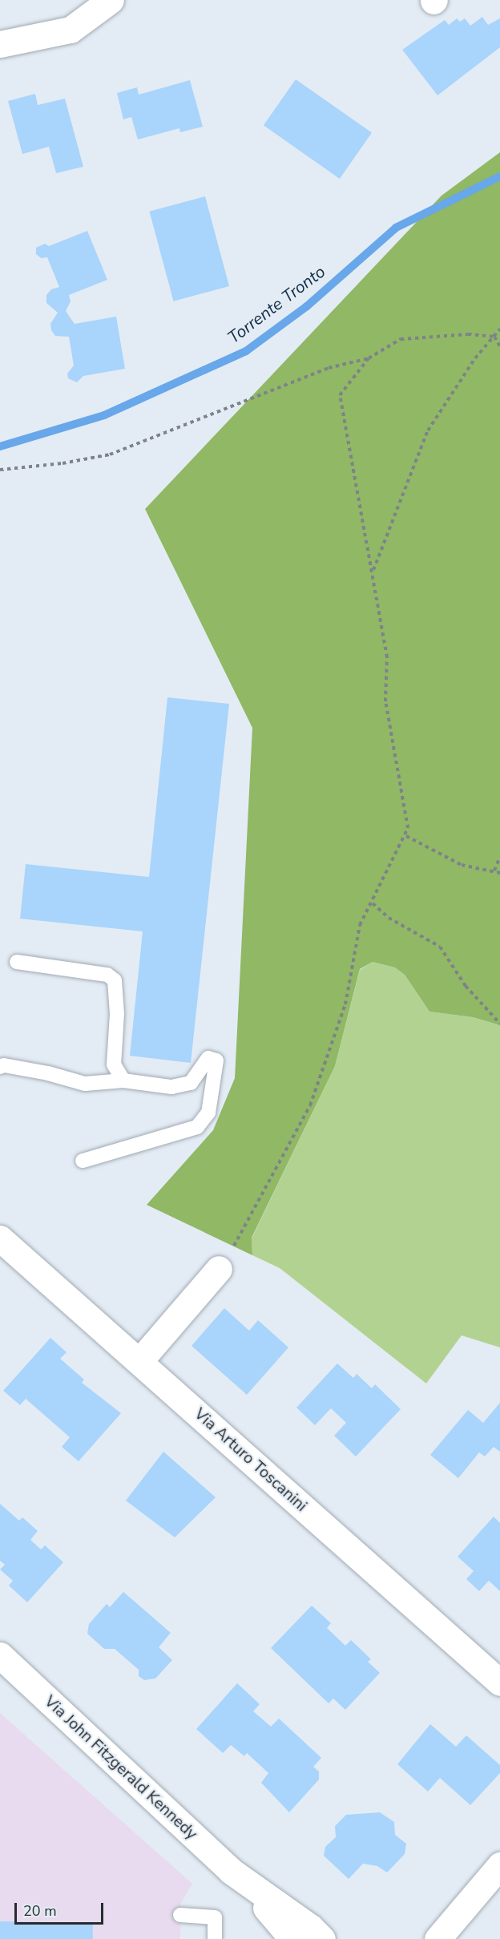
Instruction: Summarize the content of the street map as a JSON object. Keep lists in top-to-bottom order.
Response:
{
  "streets": {
    "street": ["Via Arturo Toscanini", "Via John Fitzgerald Kennedy"]
  },
  "water": ["Torrente Tronto"],
  "scale_bar": "20 m"
}
